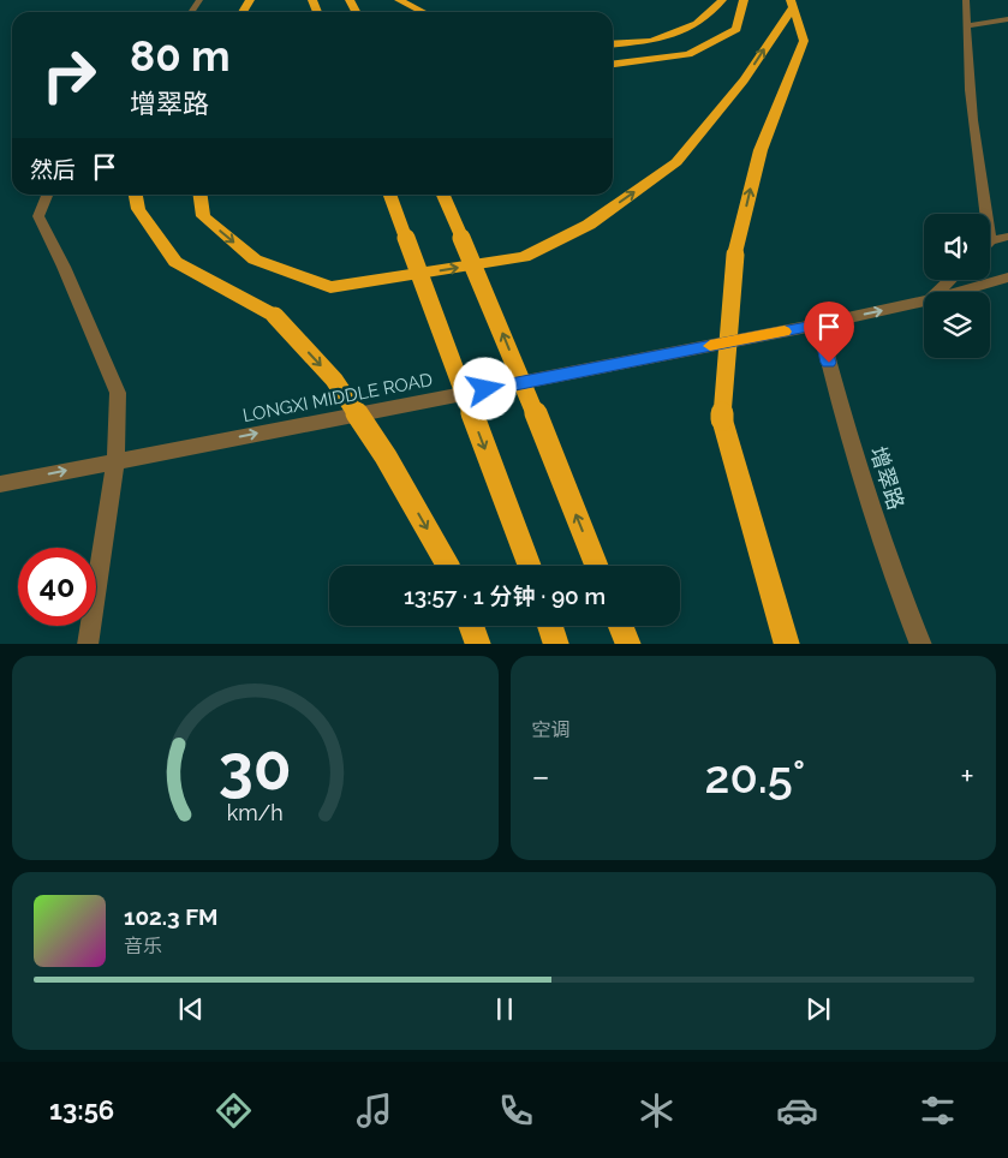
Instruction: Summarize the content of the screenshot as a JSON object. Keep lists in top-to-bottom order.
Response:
{
  "streets": {
    "street": ["LONGXI MIDDLE ROAD", "增翠路"]
  },
  "crossings": [
    ["LONGXI MIDDLE ROAD", "增翠路"]
  ],
  "one_way": ["LONGXI MIDDLE ROAD"],
  "page": {
    "turn": ["80 m", "增翠路"],
    "then": "然后",
    "limit": "40",
    "trip": "13:57 · 1 分钟 · 90 m",
    "tile": "空调",
    "heat": ["−", "20.5°", "+"],
    "song": ["102.3 FM", "音乐"],
    "tabs": "13:56",
    "gauge": ["30", "km/h"]
  }
}
